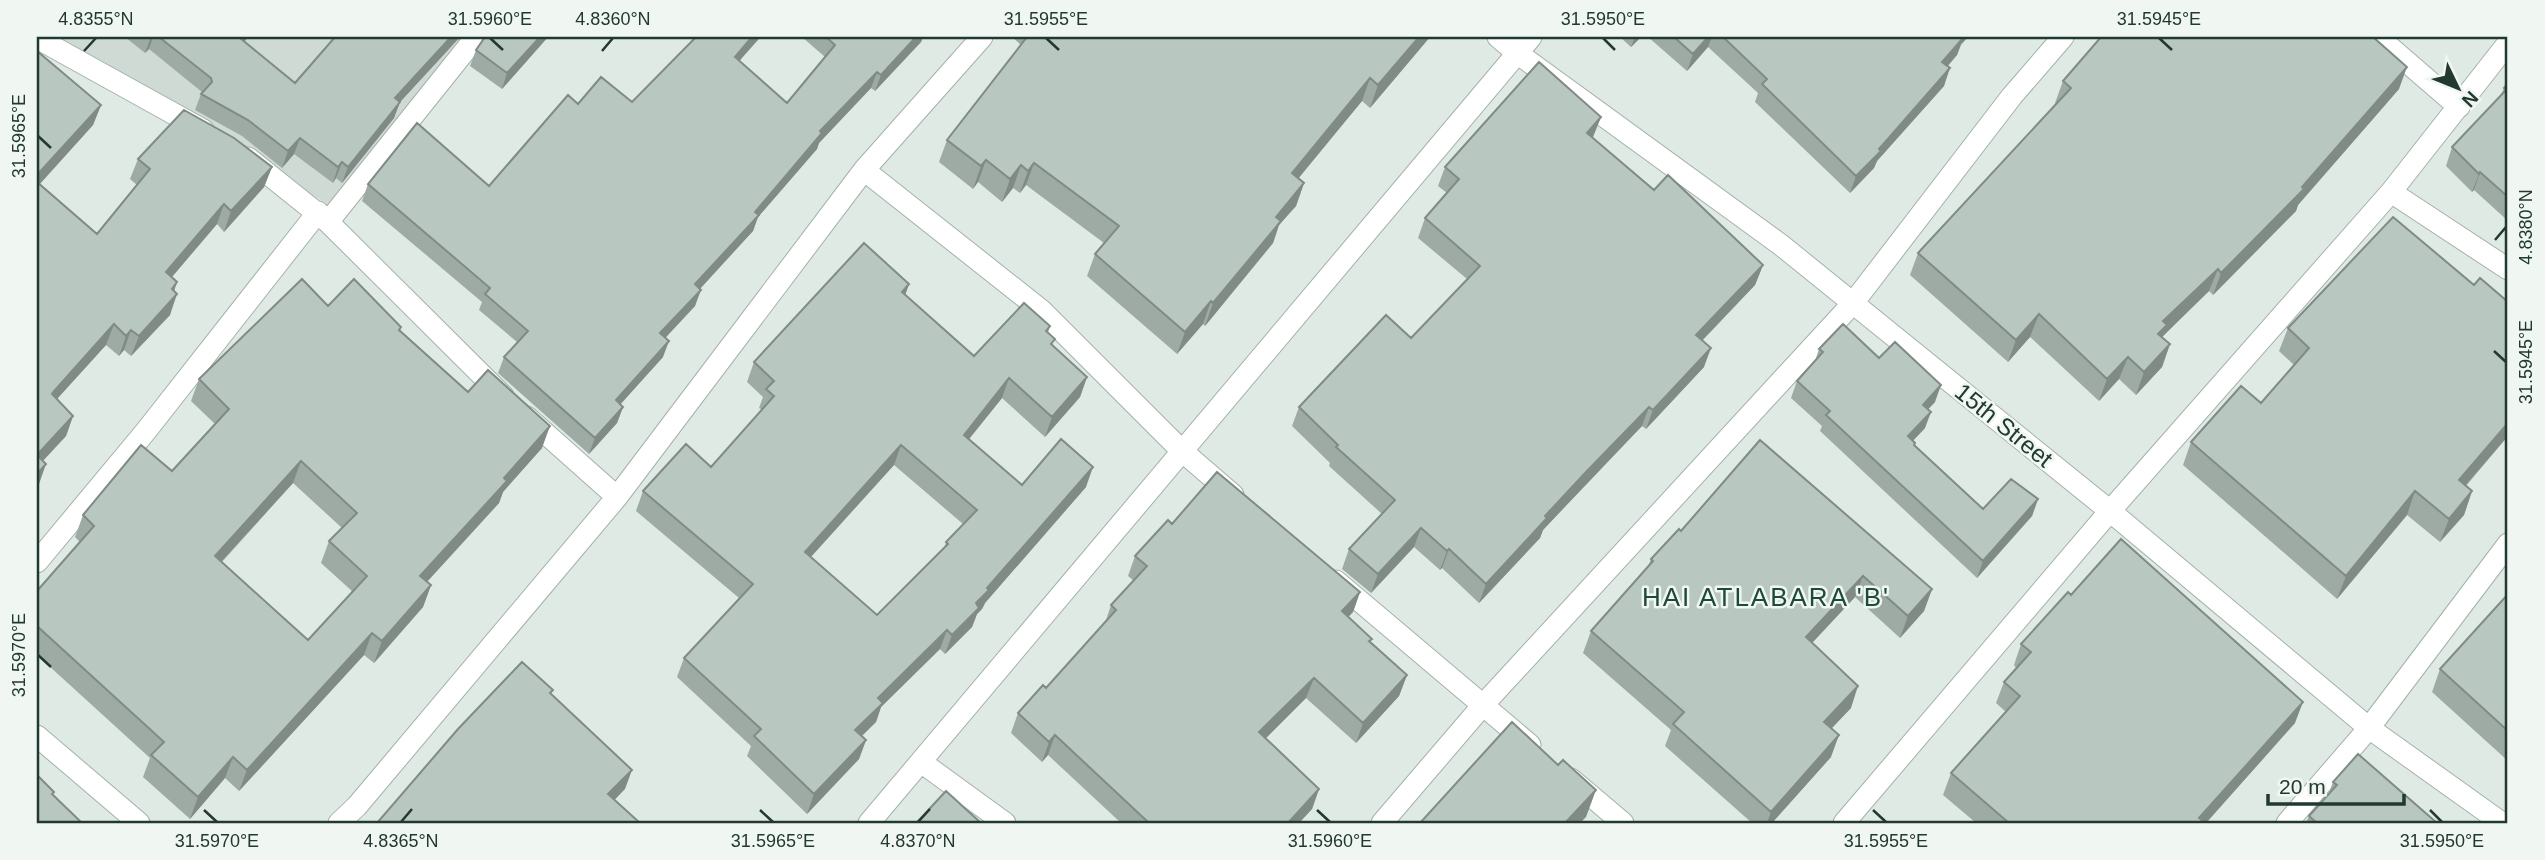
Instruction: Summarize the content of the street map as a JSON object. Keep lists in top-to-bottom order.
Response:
{
  "streets": {
    "street": ["15th Street"]
  },
  "districts": ["HAI ATLABARA 'B'"],
  "scale_bar": "20 m",
  "north": "bottom right",
  "coordinates": [
    "4.8355°N",
    "31.5960°E",
    "4.8360°N",
    "31.5955°E",
    "31.5950°E",
    "31.5945°E",
    "31.5965°E",
    "4.8380°N",
    "31.5970°E",
    "4.8365°N",
    "4.8370°N"
  ]
}
